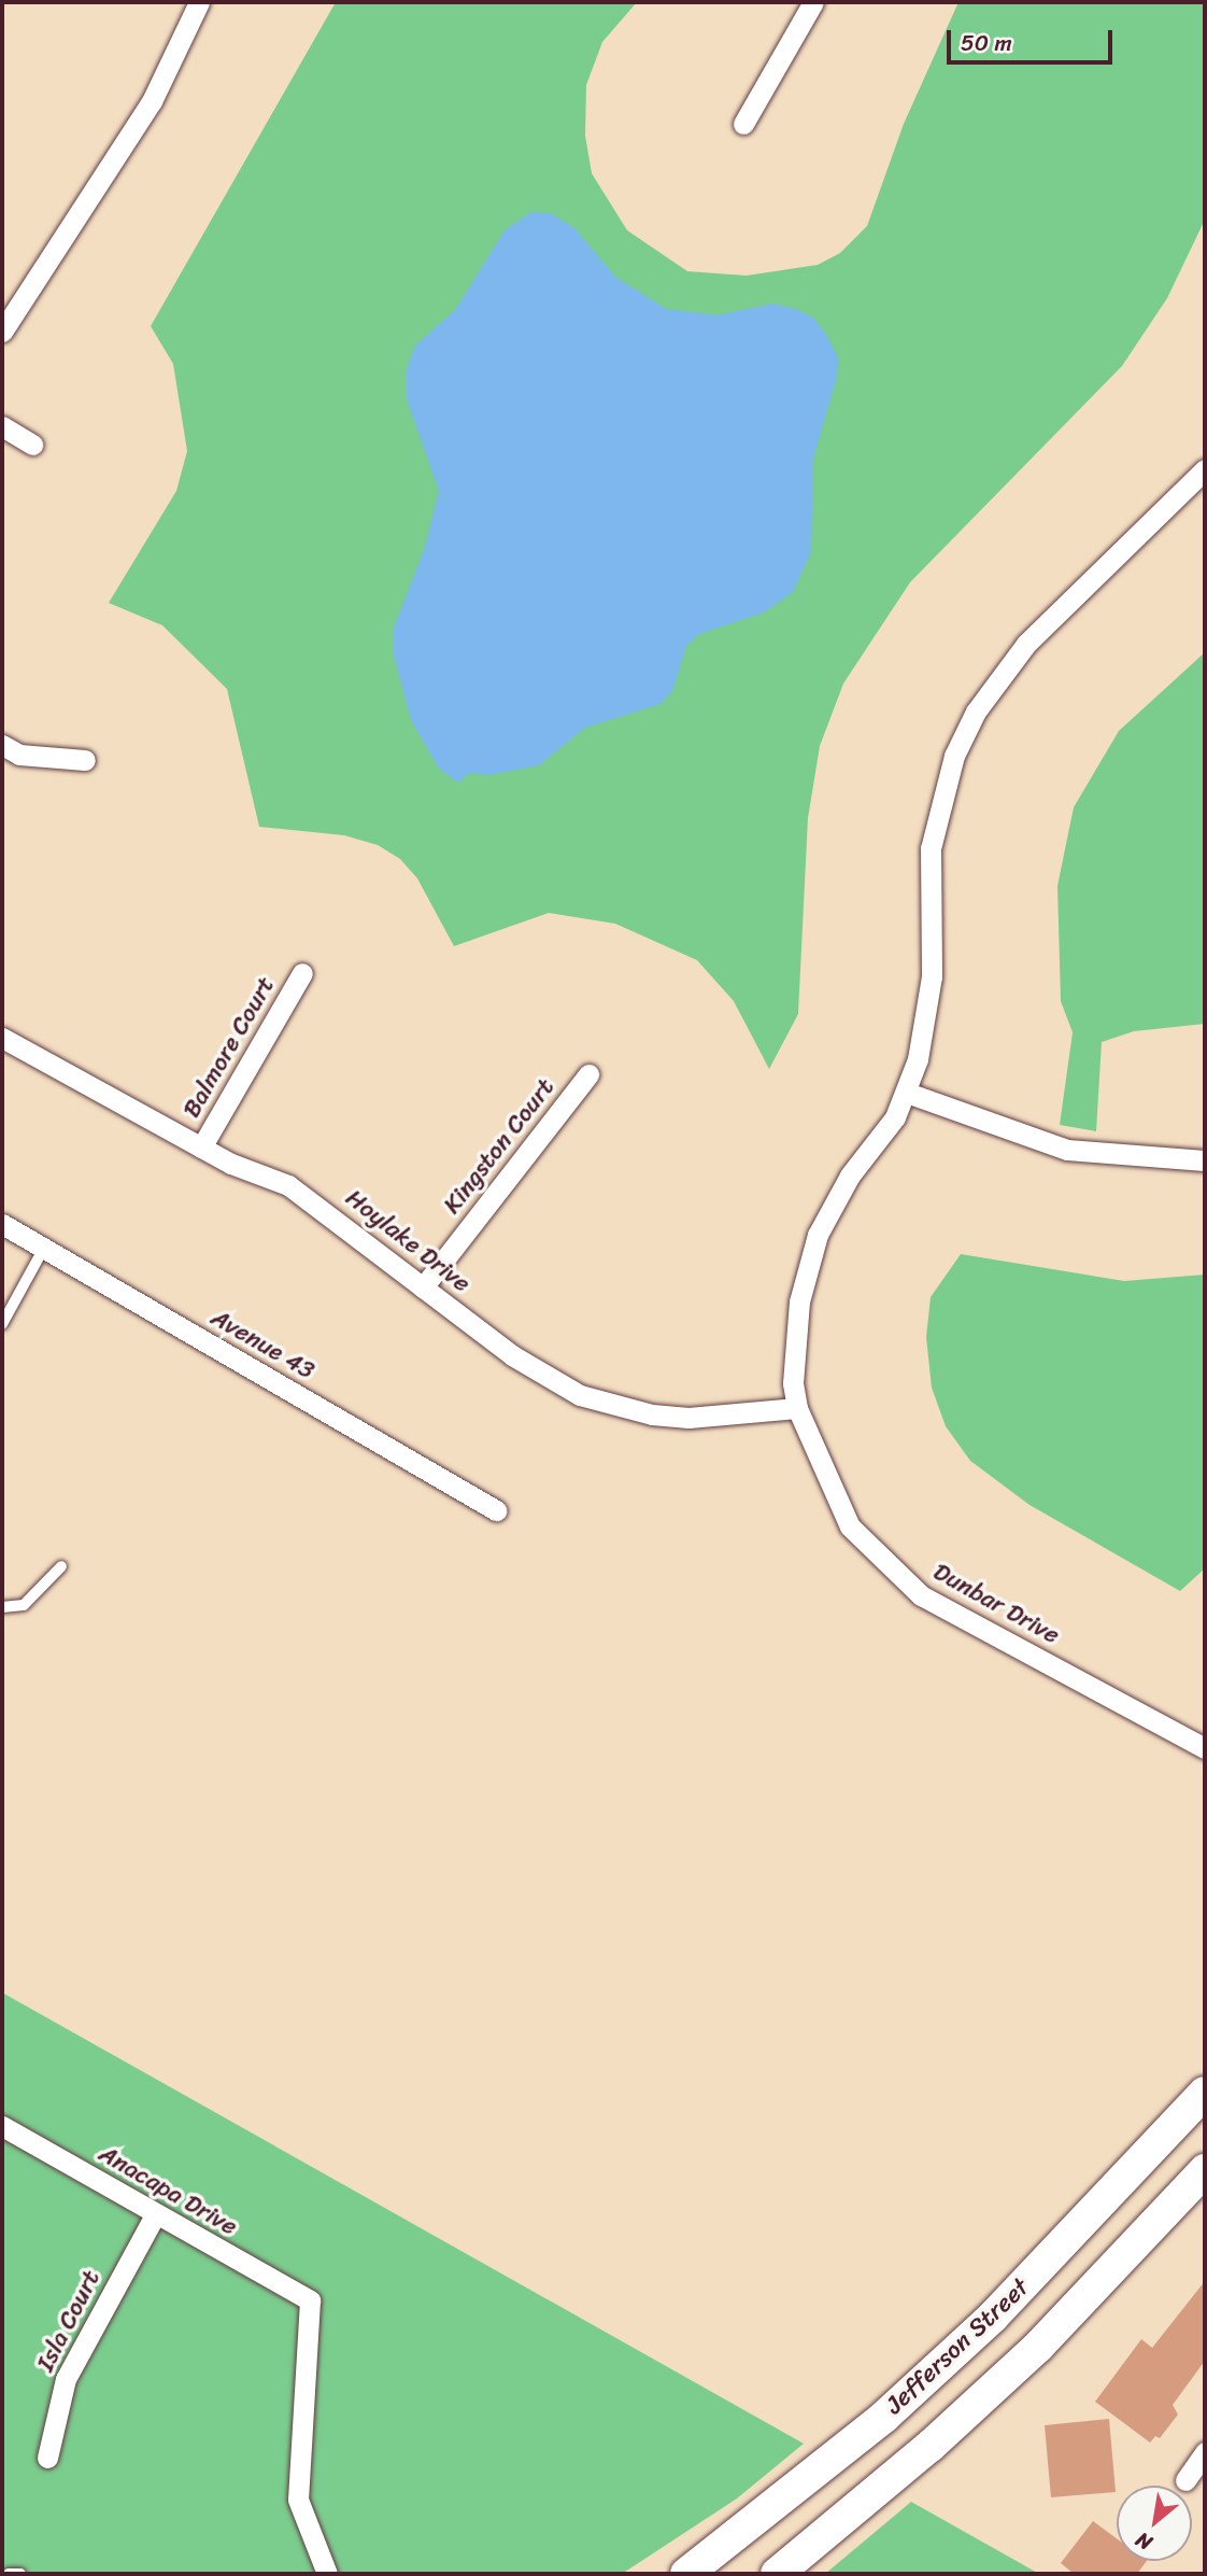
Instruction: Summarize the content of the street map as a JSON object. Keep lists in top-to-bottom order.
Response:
{
  "streets": {
    "main road": ["Jefferson Street"],
    "street": [
      "Balmore Court",
      "Kingston Court",
      "Hoylake Drive",
      "Avenue 43",
      "Dunbar Drive",
      "Anacapa Drive",
      "Isla Court"
    ]
  },
  "crossings": [
    ["Balmore Court", "Hoylake Drive"],
    ["Kingston Court", "Hoylake Drive"],
    ["Hoylake Drive", "Dunbar Drive"],
    ["Anacapa Drive", "Isla Court"]
  ],
  "scale_bar": "50 m",
  "north": "bottom left"
}
